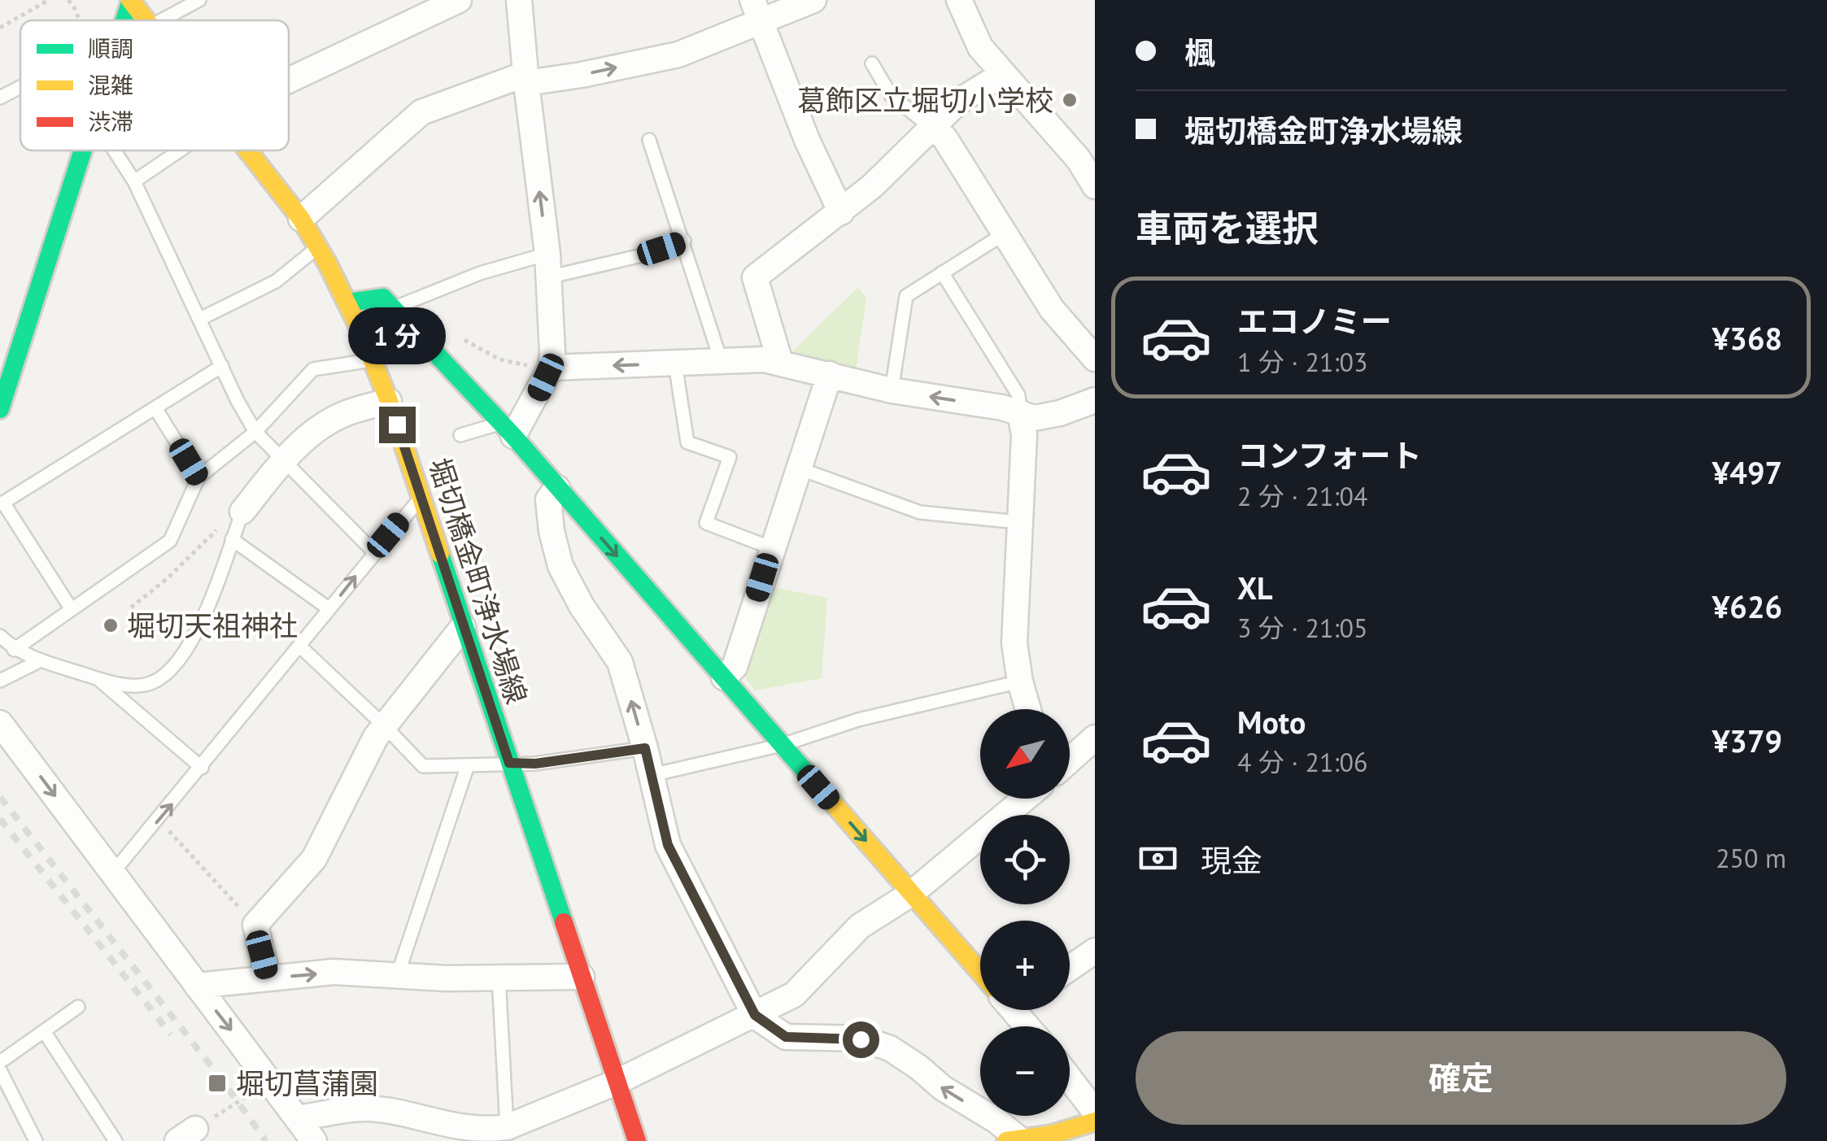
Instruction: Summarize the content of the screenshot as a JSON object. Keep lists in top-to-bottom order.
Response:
{
  "streets": {
    "street": ["堀切橋金町浄水場線"]
  },
  "places": {
    "other": ["葛飾区立堀切小学校", "堀切天祖神社"],
    "transit": ["堀切菖蒲園"]
  },
  "legend": ["順調", "混雑", "渋滞"],
  "north": "bottom left",
  "page": {
    "banner": ["楓", "堀切橋金町浄水場線"],
    "heading": "車両を選択",
    "list": [
      {
        "name": "エコノミー",
        "note": "1 分 · 21:03",
        "value": "¥368"
      },
      {
        "name": "コンフォート",
        "note": "2 分 · 21:04",
        "value": "¥497"
      },
      {
        "name": "XL",
        "note": "3 分 · 21:05",
        "value": "¥626"
      },
      {
        "name": "Moto",
        "note": "4 分 · 21:06",
        "value": "¥379"
      }
    ],
    "bubble": "1 分",
    "map_buttons": ["+", "−"],
    "pay": ["現金", "250 m"],
    "buttons": "確定"
  }
}
